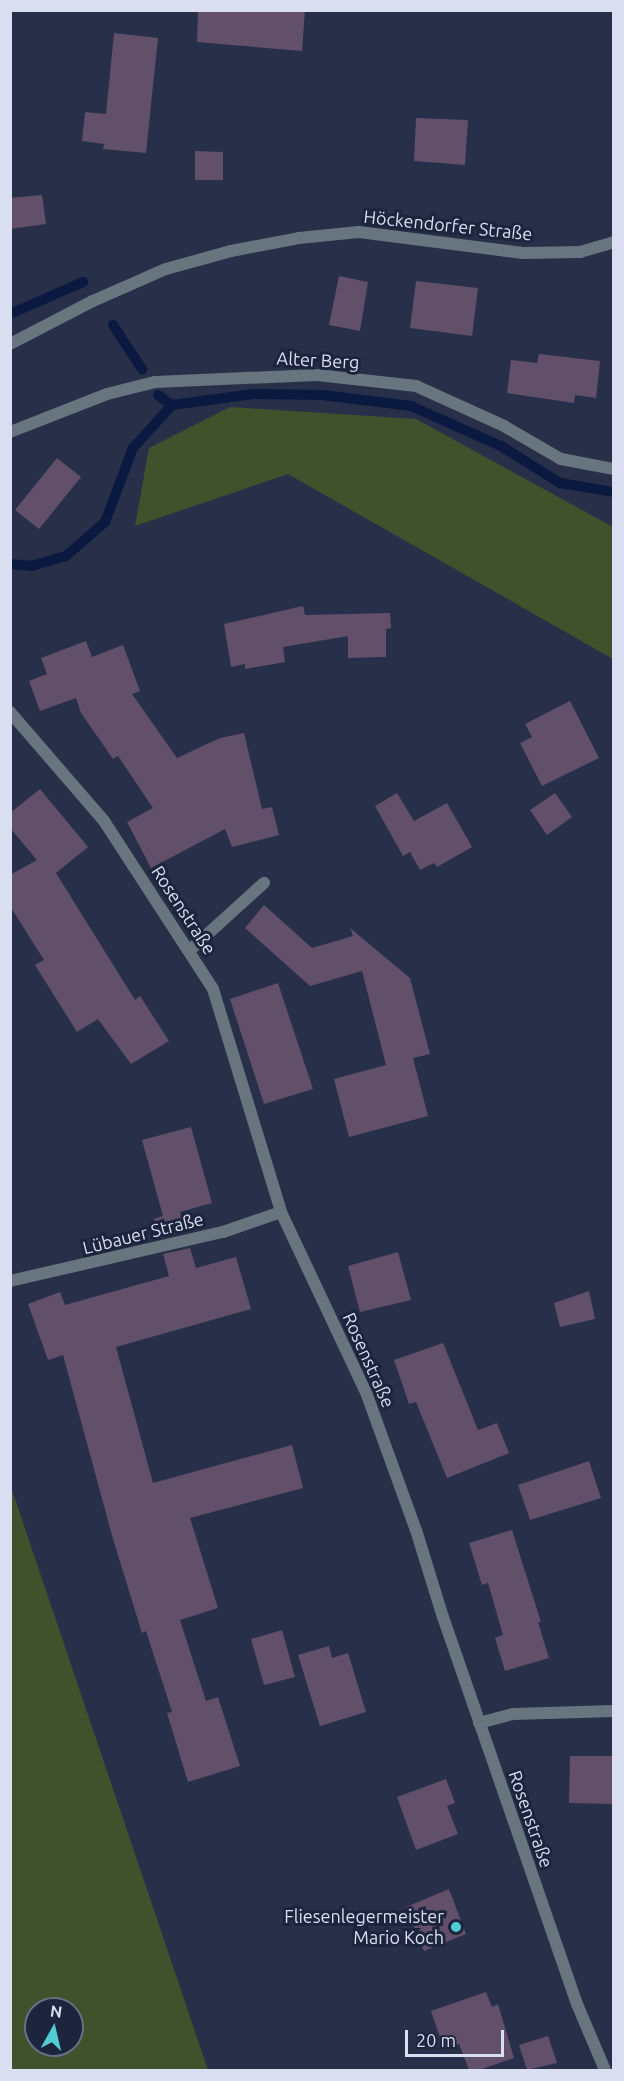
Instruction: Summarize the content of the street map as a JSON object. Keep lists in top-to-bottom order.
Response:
{
  "streets": {
    "street": [
      "Höckendorfer Straße",
      "Alter Berg",
      "Rosenstraße",
      "Lübauer Straße"
    ]
  },
  "crossings": [
    ["Rosenstraße", "Lübauer Straße"]
  ],
  "places": ["Fliesenlegermeister Mario Koch"],
  "scale_bar": "20 m",
  "north": "top"
}
